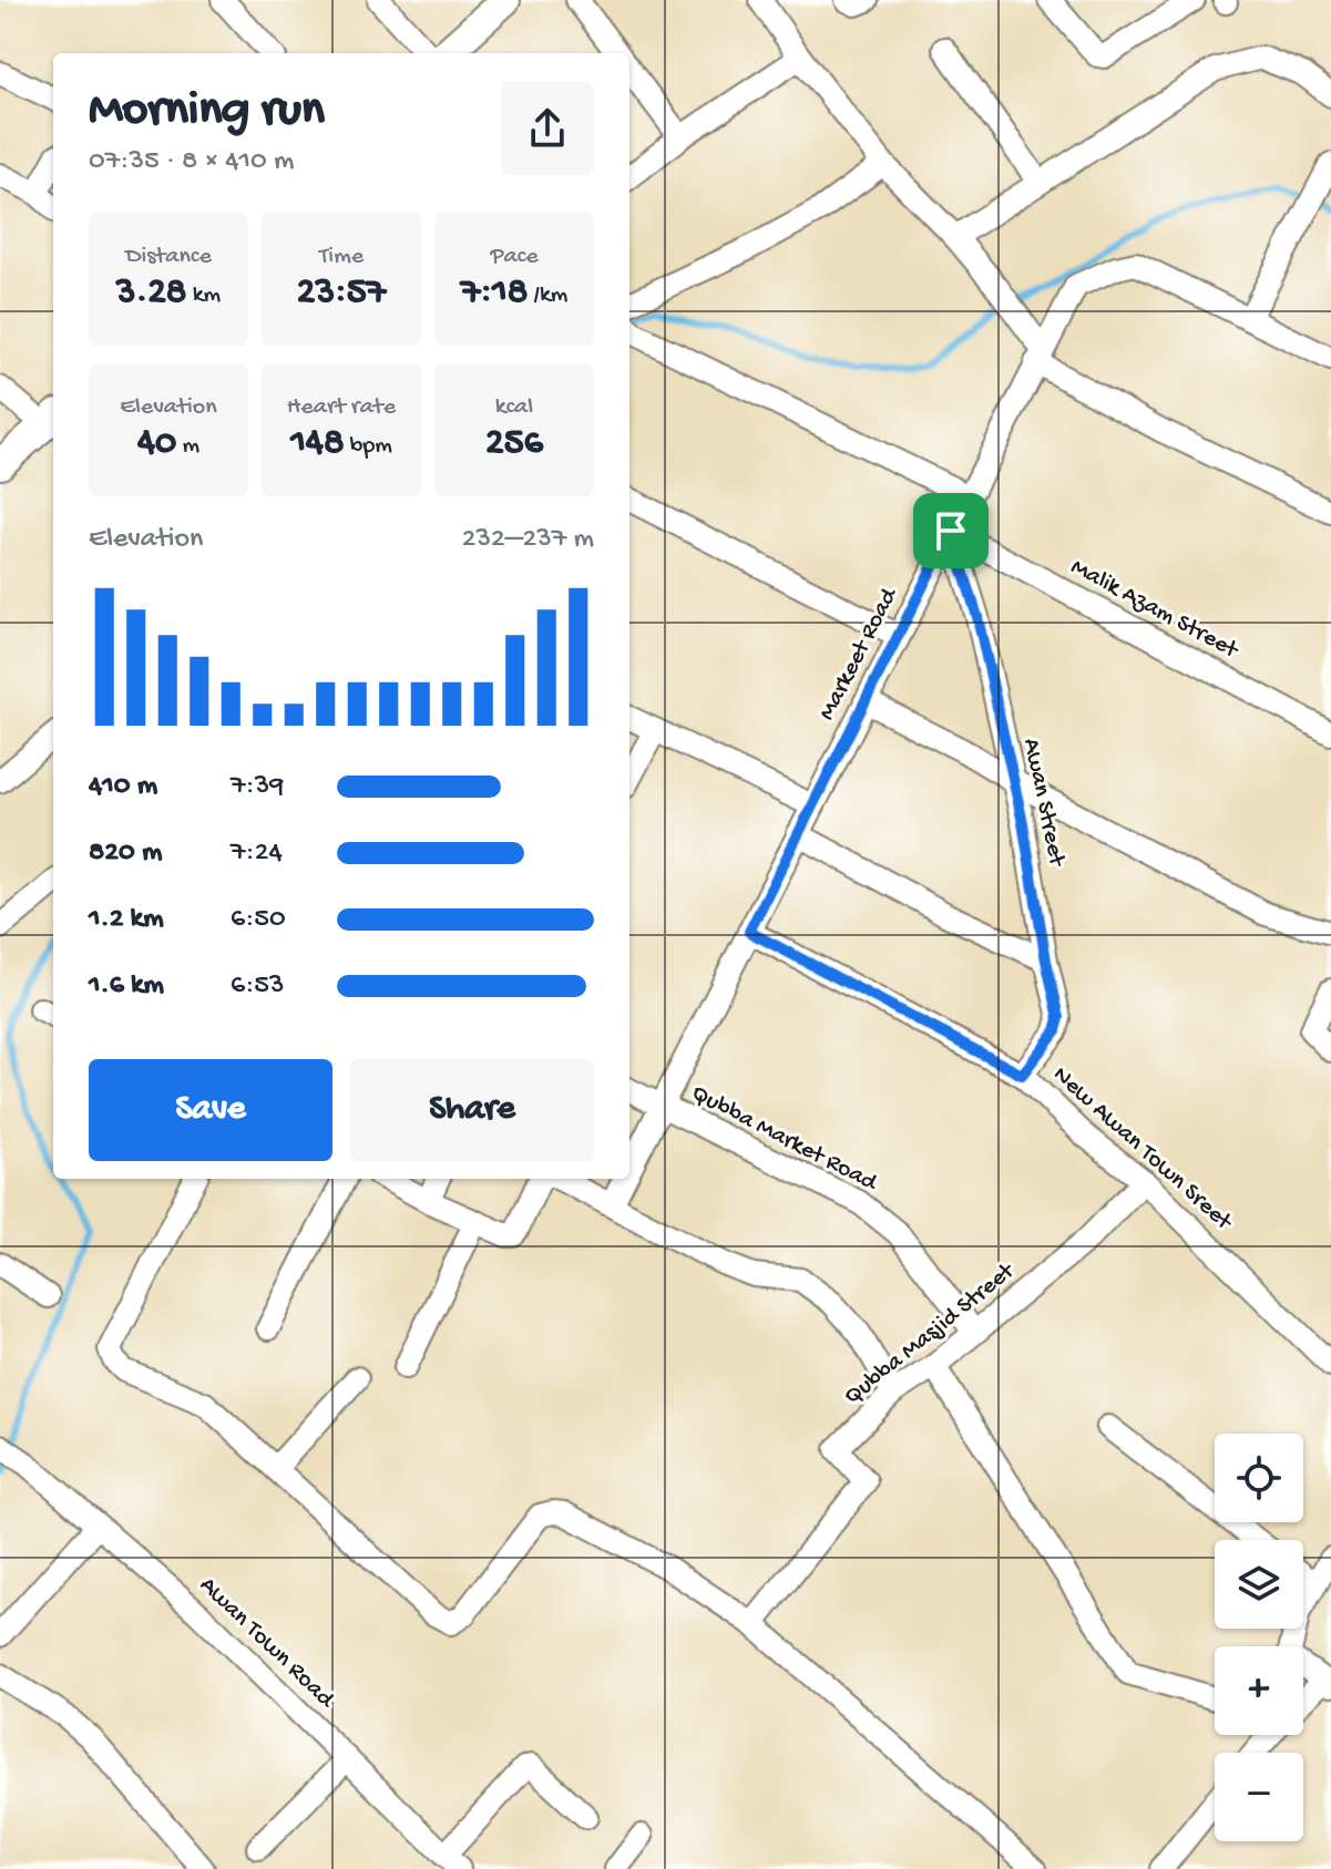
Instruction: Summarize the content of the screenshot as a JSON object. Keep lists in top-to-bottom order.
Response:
{
  "streets": {
    "street": [
      "Malik Azam Street",
      "Markeet Road",
      "Awan Street",
      "Qubba Market Road",
      "New Awan Town Sreet",
      "Qubba Masjid Street",
      "Awan Town Road"
    ]
  },
  "crossings": [
    ["Malik Azam Street", "Markeet Road"],
    ["Malik Azam Street", "Awan Street"],
    ["Markeet Road", "Awan Street"],
    ["Markeet Road", "Qubba Market Road"],
    ["Markeet Road", "New Awan Town Sreet"],
    ["Awan Street", "New Awan Town Sreet"],
    ["Qubba Market Road", "Qubba Masjid Street"],
    ["New Awan Town Sreet", "Qubba Masjid Street"]
  ],
  "page": {
    "heading": ["Morning run", "07:35 · 8 × 410 m"],
    "stats": [
      ["Distance", "3.28 km"],
      ["Time", "23:57"],
      ["Pace", "7:18 /km"],
      ["Elevation", "40 m"],
      ["Heart rate", "148 bpm"],
      ["kcal", "256"]
    ],
    "chart": ["Elevation", "232–237 m"],
    "list": [
      {
        "name": "410 m",
        "note": "7:39"
      },
      {
        "name": "820 m",
        "note": "7:24"
      },
      {
        "name": "1.2 km",
        "note": "6:50"
      },
      {
        "name": "1.6 km",
        "note": "6:53"
      }
    ],
    "buttons": ["Save", "Share"],
    "map_buttons": ["+", "−"]
  }
}
